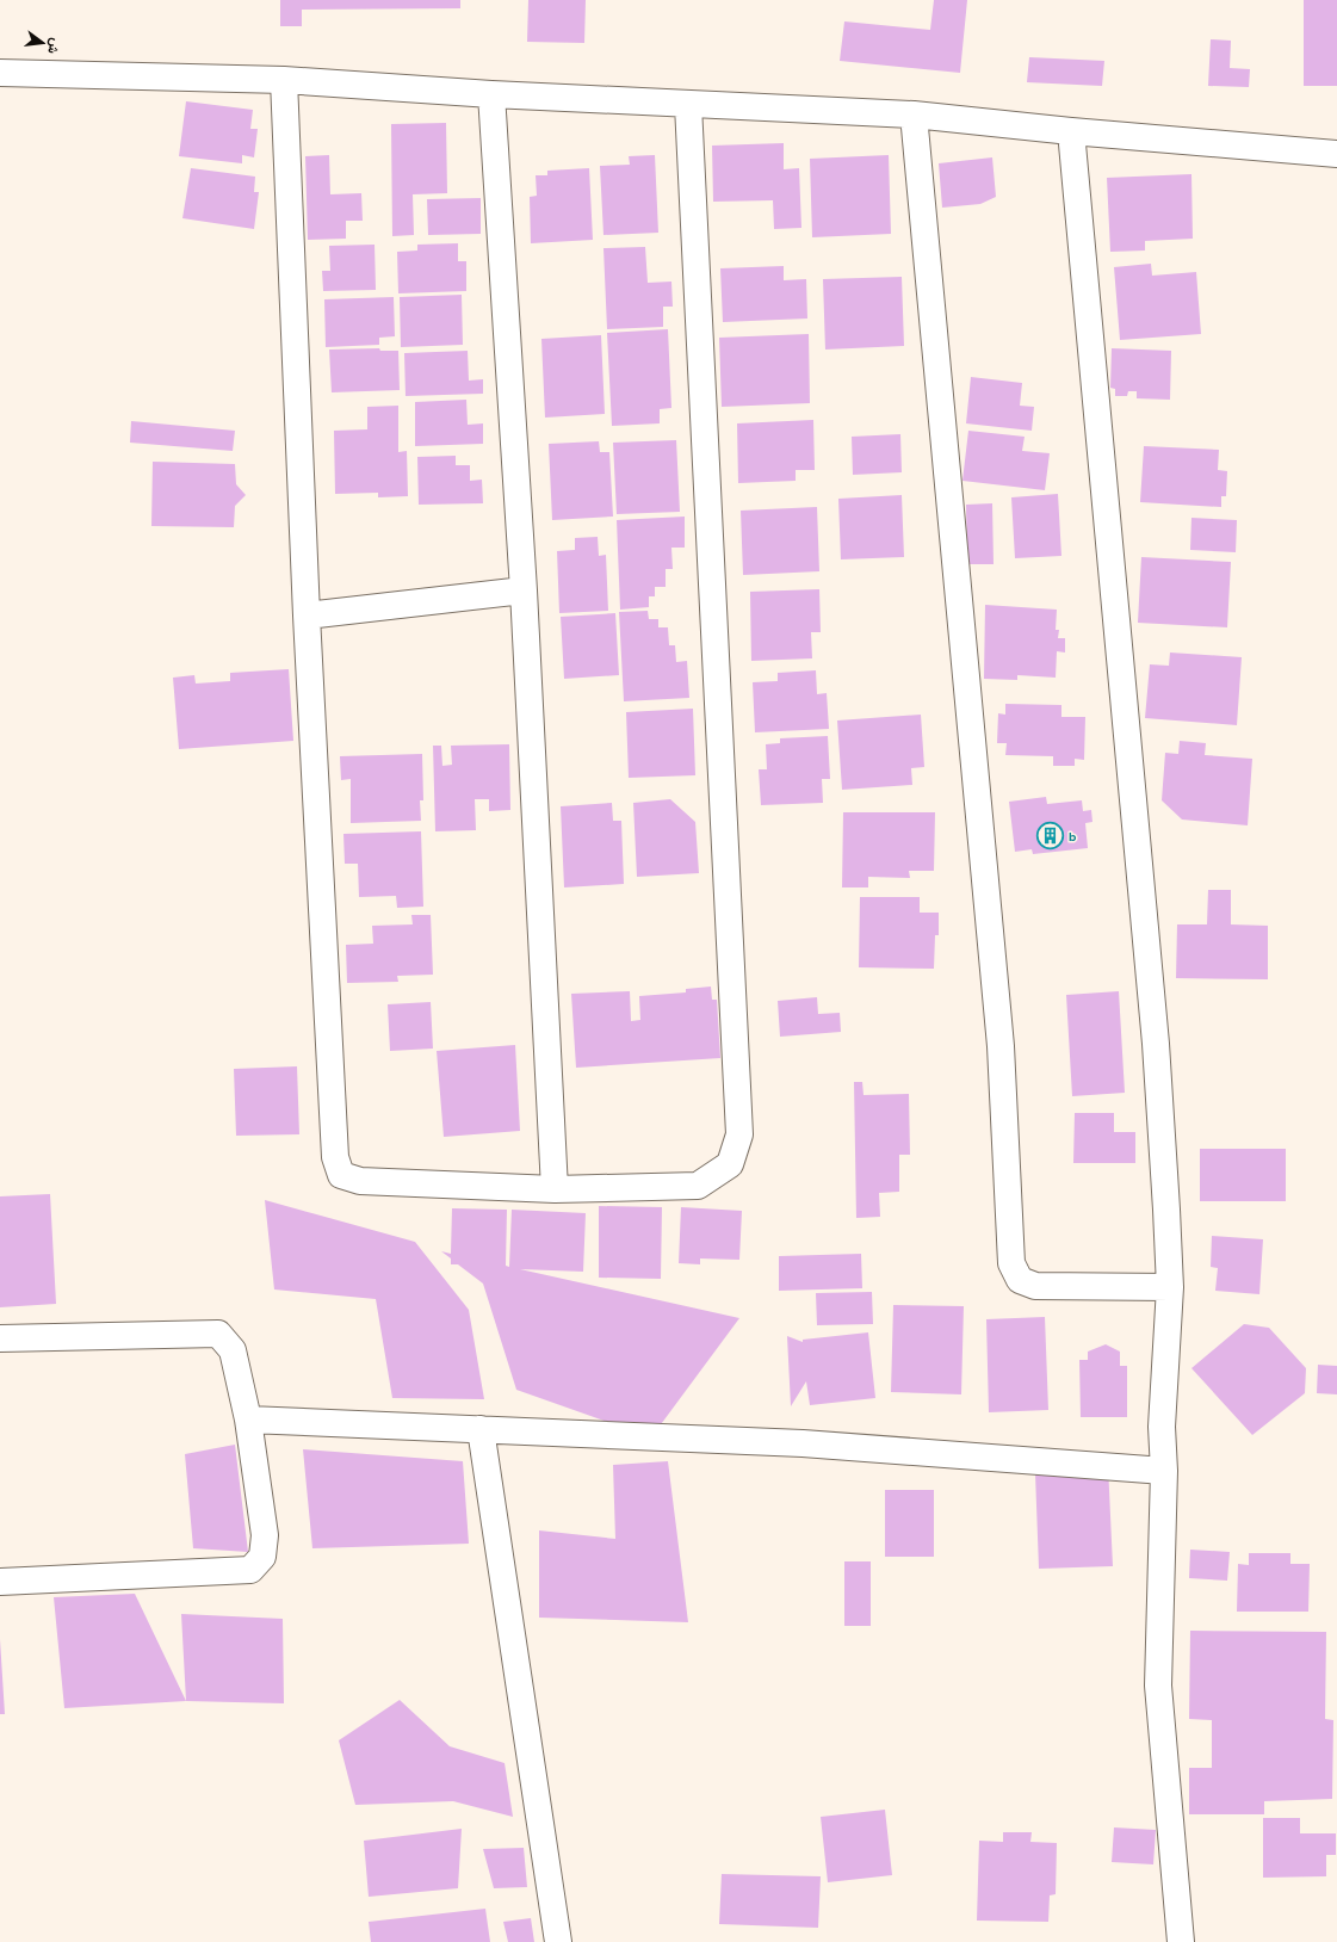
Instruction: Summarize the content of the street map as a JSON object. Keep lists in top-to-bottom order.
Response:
{
  "places": {
    "building": ["b"]
  },
  "north": "right"
}
